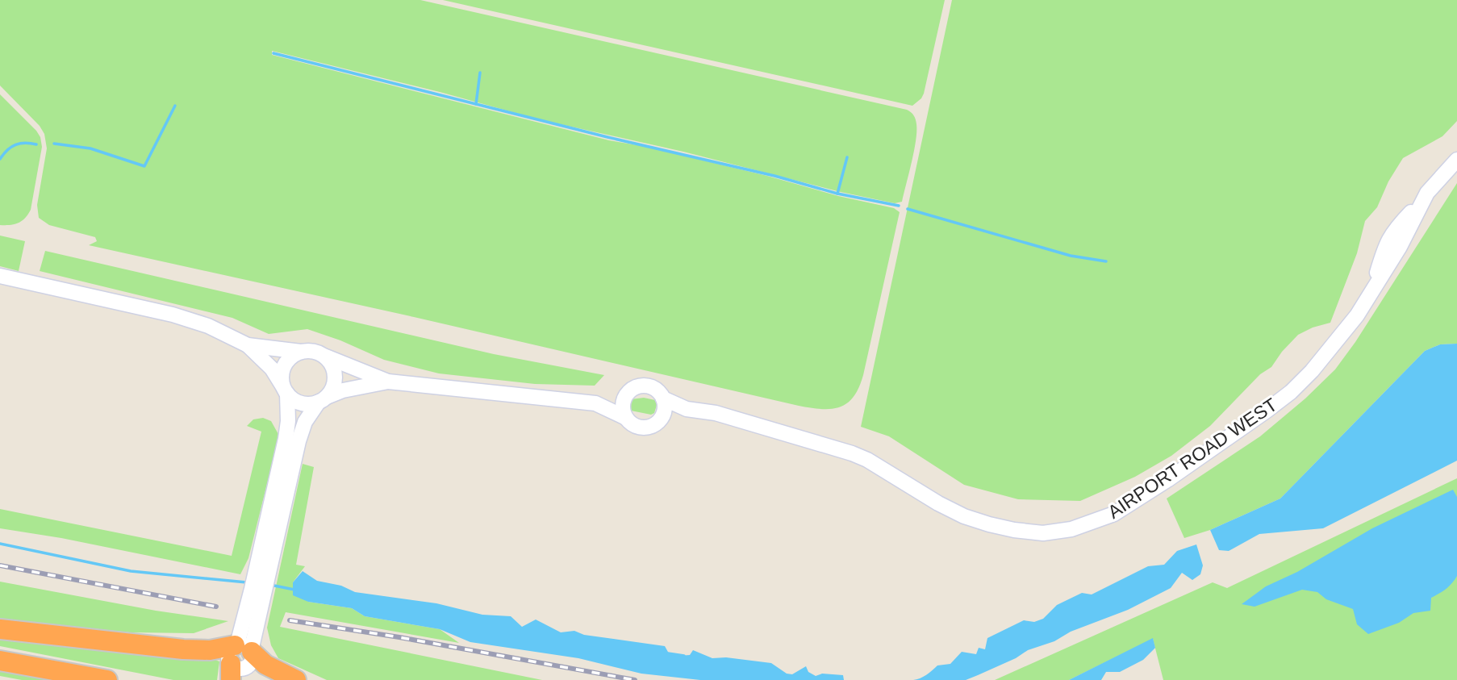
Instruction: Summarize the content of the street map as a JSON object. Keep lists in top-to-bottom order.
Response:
{
  "streets": {
    "street": ["AIRPORT ROAD WEST"]
  }
}
